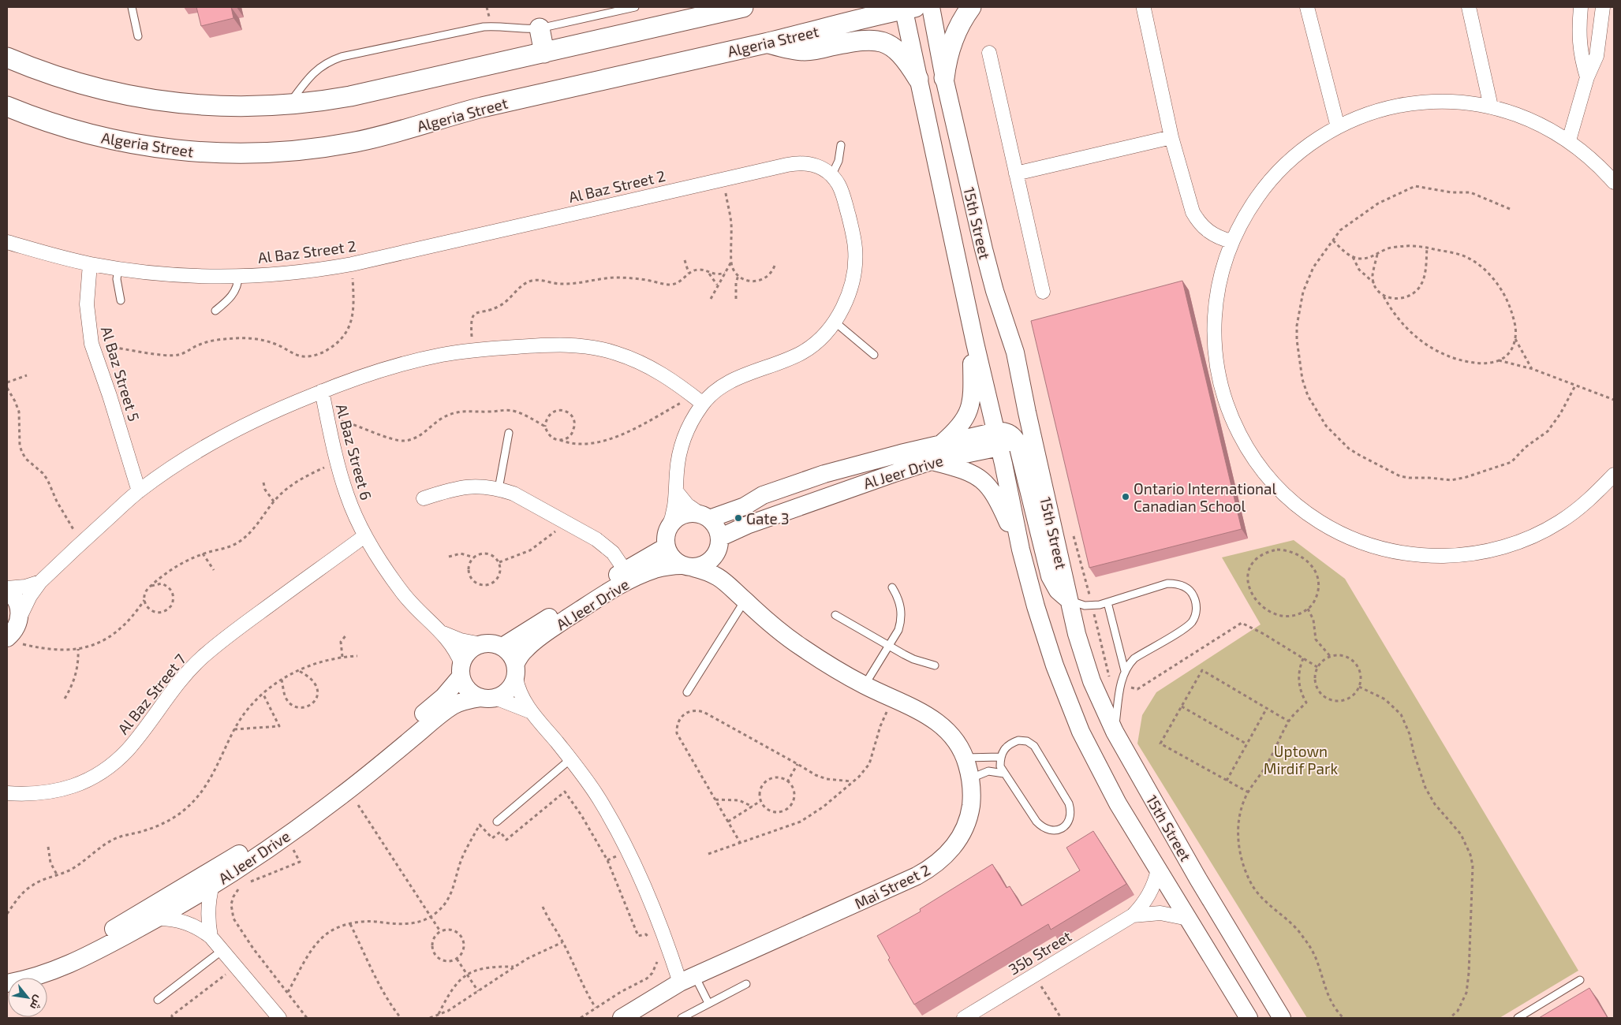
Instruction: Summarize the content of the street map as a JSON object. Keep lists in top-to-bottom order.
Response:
{
  "streets": {
    "main road": ["Algeria Street"],
    "street": [
      "Al Baz Street 2",
      "15th Street",
      "Al Baz Street 5",
      "Al Baz Street 6",
      "Al Jeer Drive",
      "Al Baz Street 7",
      "Mai Street 2",
      "35b Street"
    ]
  },
  "crossings": [
    ["Algeria Street", "15th Street"],
    ["Al Baz Street 2", "Al Baz Street 5"],
    ["Al Baz Street 2", "Al Jeer Drive"],
    ["Al Baz Street 2", "Mai Street 2"],
    ["15th Street", "Al Jeer Drive"],
    ["15th Street", "35b Street"],
    ["Al Baz Street 6", "Al Jeer Drive"],
    ["Al Baz Street 6", "Al Baz Street 7"],
    ["Al Jeer Drive", "Mai Street 2"]
  ],
  "parks": ["Uptown Mirdif Park"],
  "places": ["Ontario International Canadian School", "Gate 3"],
  "north": "bottom right"
}
